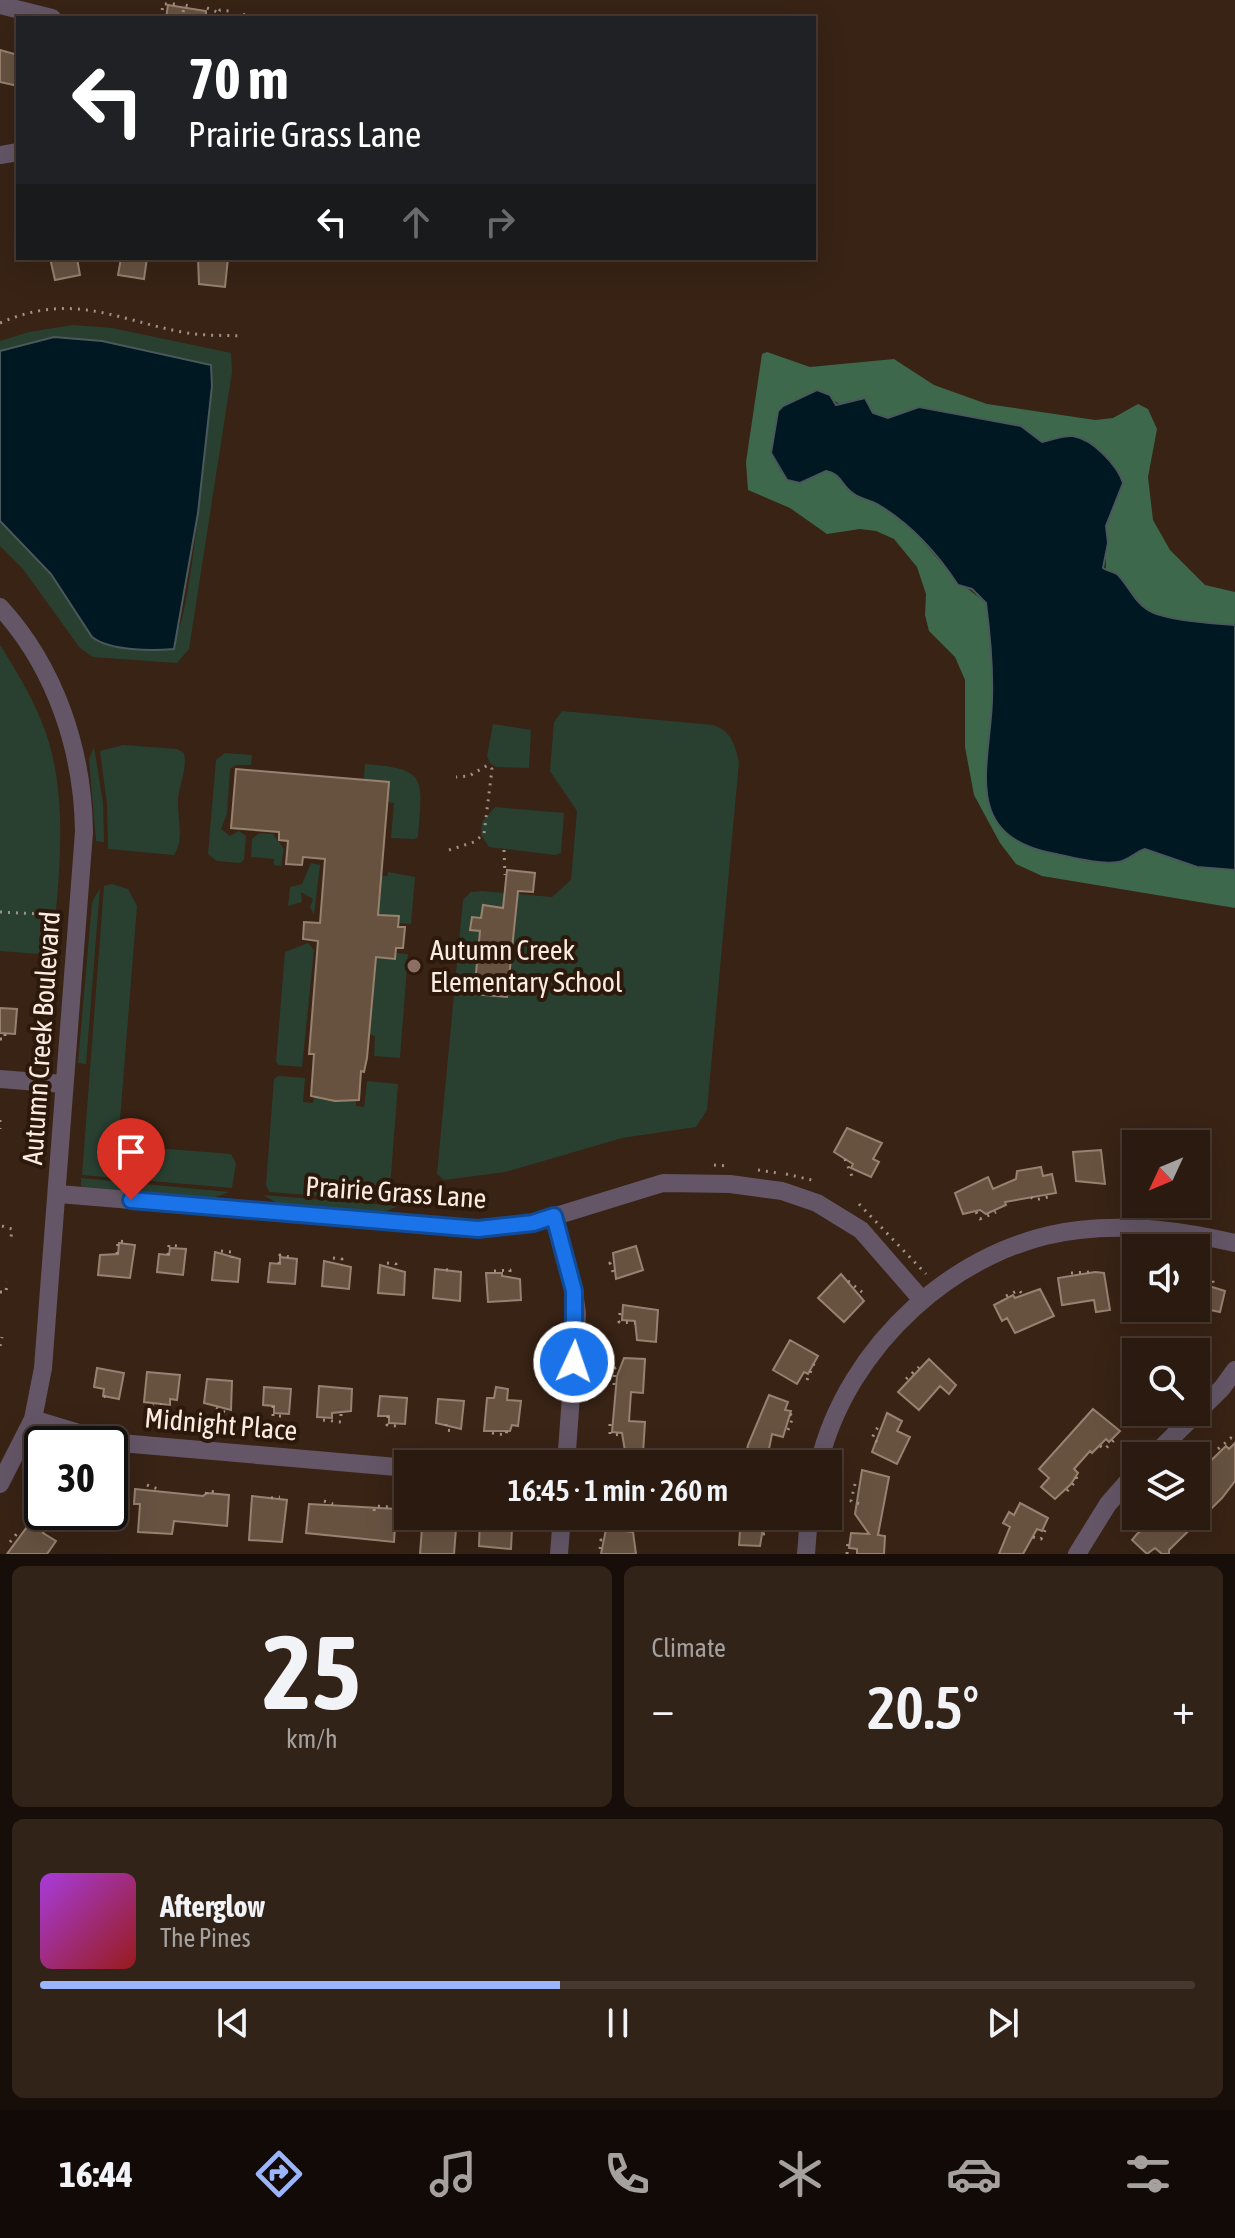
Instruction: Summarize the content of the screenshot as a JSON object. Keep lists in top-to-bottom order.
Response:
{
  "streets": {
    "street": ["Autumn Creek Boulevard", "Prairie Grass Lane", "Midnight Place"]
  },
  "crossings": [
    ["Autumn Creek Boulevard", "Prairie Grass Lane"],
    ["Autumn Creek Boulevard", "Midnight Place"]
  ],
  "places": ["Autumn Creek Elementary School"],
  "north": "bottom left",
  "page": {
    "turn": ["70 m", "Prairie Grass Lane"],
    "limit": "30",
    "trip": "16:45 · 1 min · 260 m",
    "tile": [
      ["25", "km/h"],
      "Climate"
    ],
    "heat": ["−", "20.5°", "+"],
    "song": ["Afterglow", "The Pines"],
    "tabs": "16:44"
  }
}
